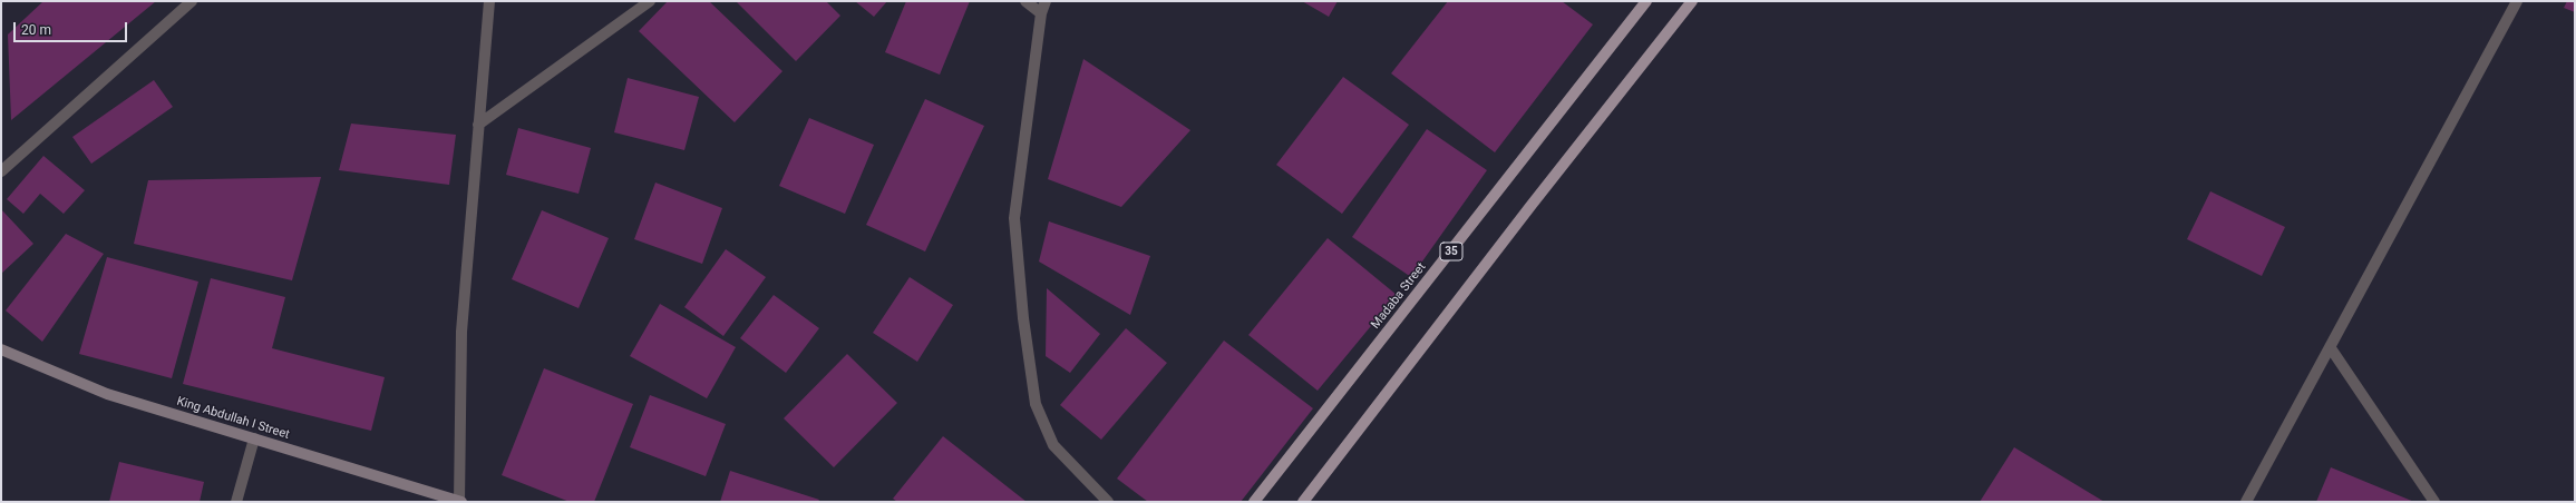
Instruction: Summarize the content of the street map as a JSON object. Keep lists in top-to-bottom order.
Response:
{
  "streets": {
    "main road": ["35", "Madaba Street", "King Abdullah I Street"]
  },
  "scale_bar": "20 m"
}
